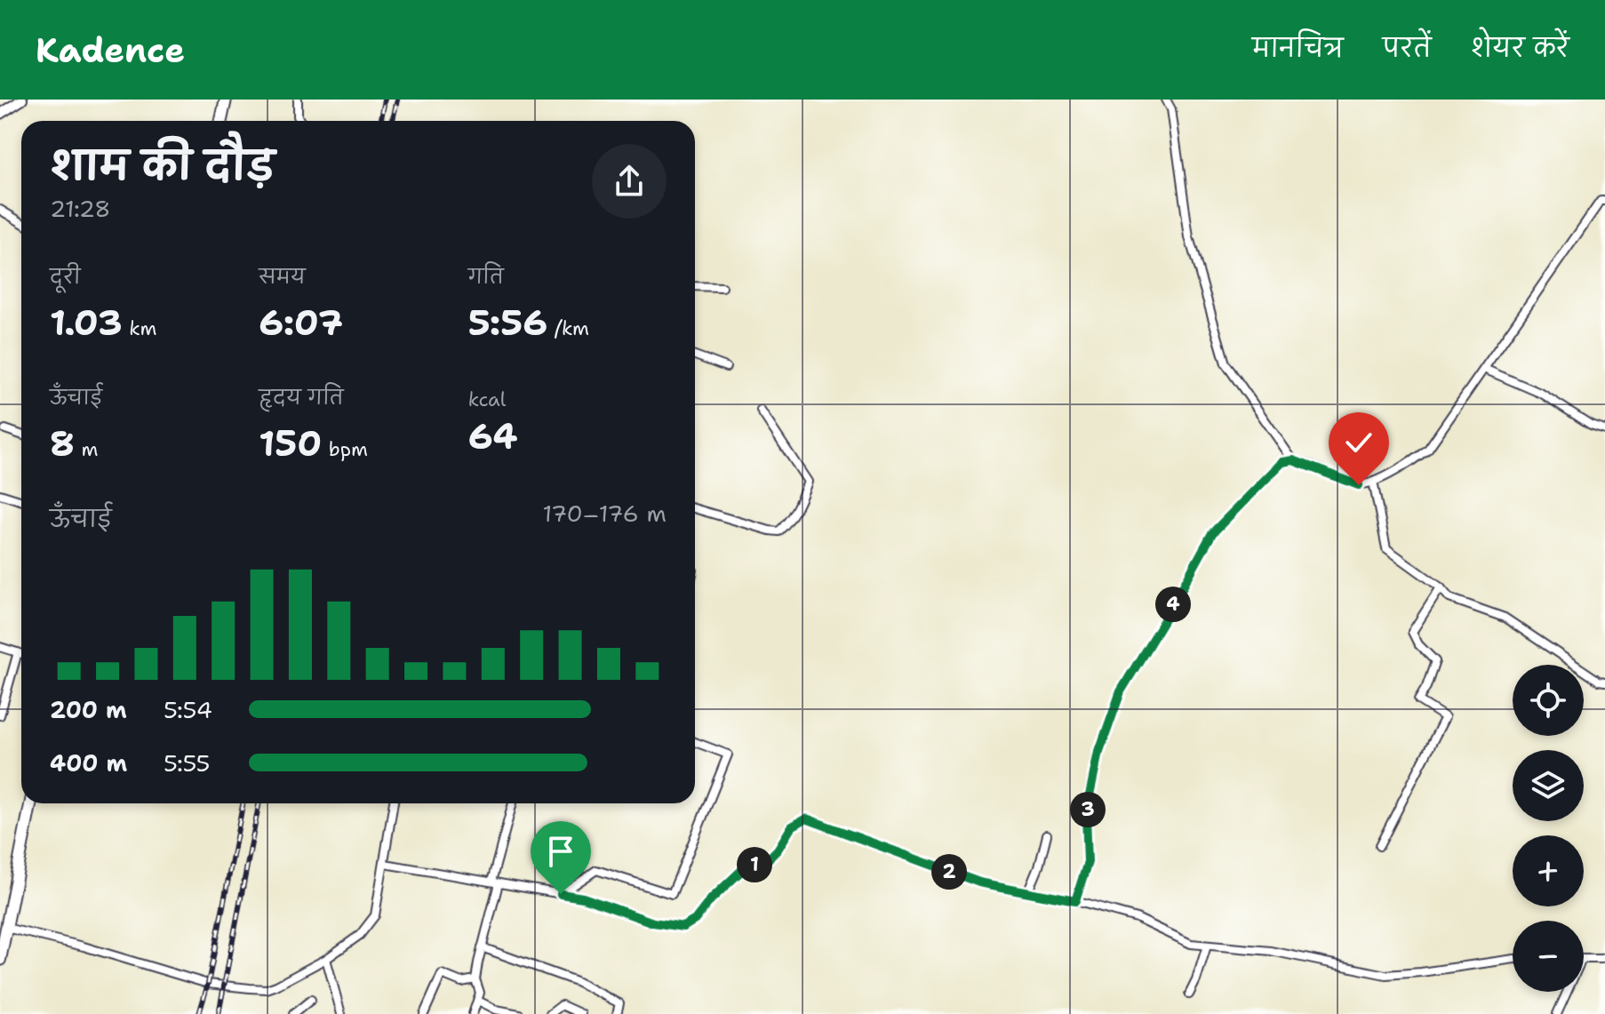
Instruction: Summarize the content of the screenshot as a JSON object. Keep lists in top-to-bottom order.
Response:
{
  "page": {
    "header": "Kadence",
    "nav": ["मानचित्र", "परतें", "शेयर करें"],
    "heading": ["शाम की दौड़", "21:28"],
    "stats": [
      ["दूरी", "1.03 km"],
      ["समय", "6:07"],
      ["गति", "5:56 /km"],
      ["ऊँचाई", "8 m"],
      ["हृदय गति", "150 bpm"],
      ["kcal", "64"]
    ],
    "chart": ["ऊँचाई", "170–176 m"],
    "pins": [
      "4",
      "3",
      "1",
      "2"
    ],
    "map_buttons": ["+", "−"],
    "list": [
      {
        "name": "200 m",
        "note": "5:54"
      },
      {
        "name": "400 m",
        "note": "5:55"
      }
    ]
  }
}
